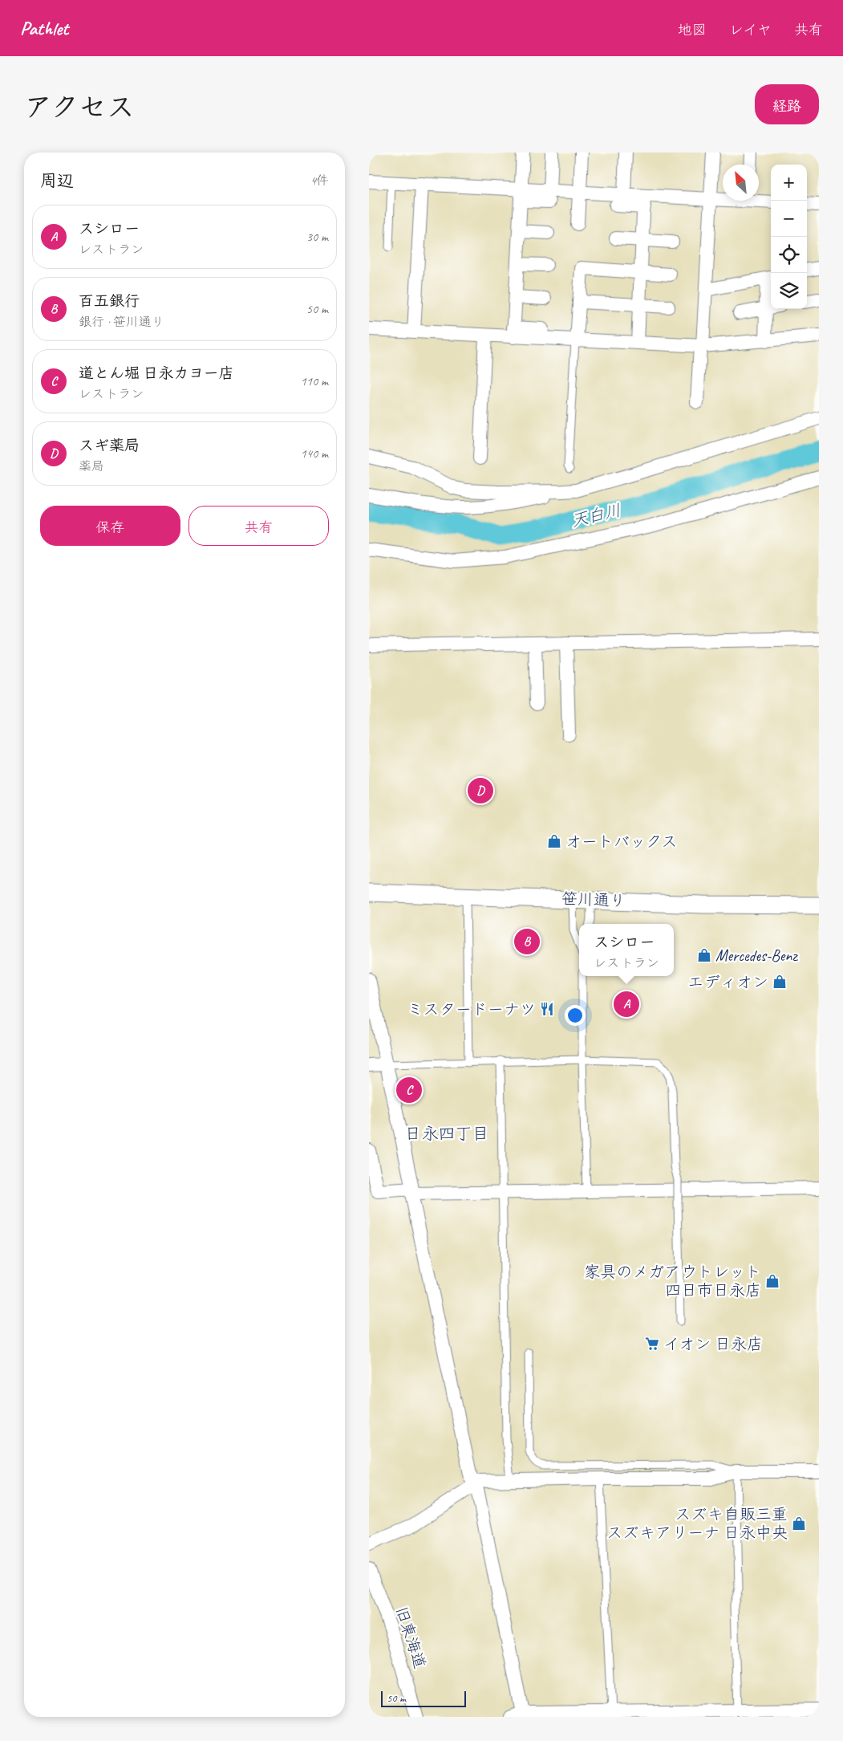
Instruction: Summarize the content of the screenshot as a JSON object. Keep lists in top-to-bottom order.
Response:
{
  "streets": {
    "street": ["笹川通り", "旧東海道"]
  },
  "districts": ["日永四丁目"],
  "water": ["天白川"],
  "places": {
    "shop": [
      "オートバックス",
      "Mercedes-Benz",
      "エディオン",
      "家具のメガアウトレット 四日市日永店",
      "スズキ自販三重 スズキアリーナ 日永中央"
    ],
    "restaurant": ["ミスタードーナツ"],
    "supermarket": ["イオン 日永店"]
  },
  "scale_bar": "50 m",
  "north": "top left",
  "page": {
    "header": "Pathlet",
    "nav": ["地図", "レイヤ", "共有"],
    "title": "アクセス",
    "buttons": [
      "経路",
      ["保存", "共有"]
    ],
    "heading": ["周辺", "4件"],
    "map_buttons": ["+", "−"],
    "list": [
      {
        "mark": "A",
        "name": "スシロー",
        "note": "レストラン",
        "value": "30 m"
      },
      {
        "mark": "B",
        "name": "百五銀行",
        "note": "銀行 · 笹川通り",
        "value": "50 m"
      },
      {
        "mark": "C",
        "name": "道とん堀 日永カヨー店",
        "note": "レストラン",
        "value": "110 m"
      },
      {
        "mark": "D",
        "name": "スギ薬局",
        "note": "薬局",
        "value": "140 m"
      }
    ],
    "pins": [
      "D",
      "B",
      "A",
      "C"
    ],
    "popup": ["スシロー", "レストラン"],
    "scale": "50 m"
  }
}
